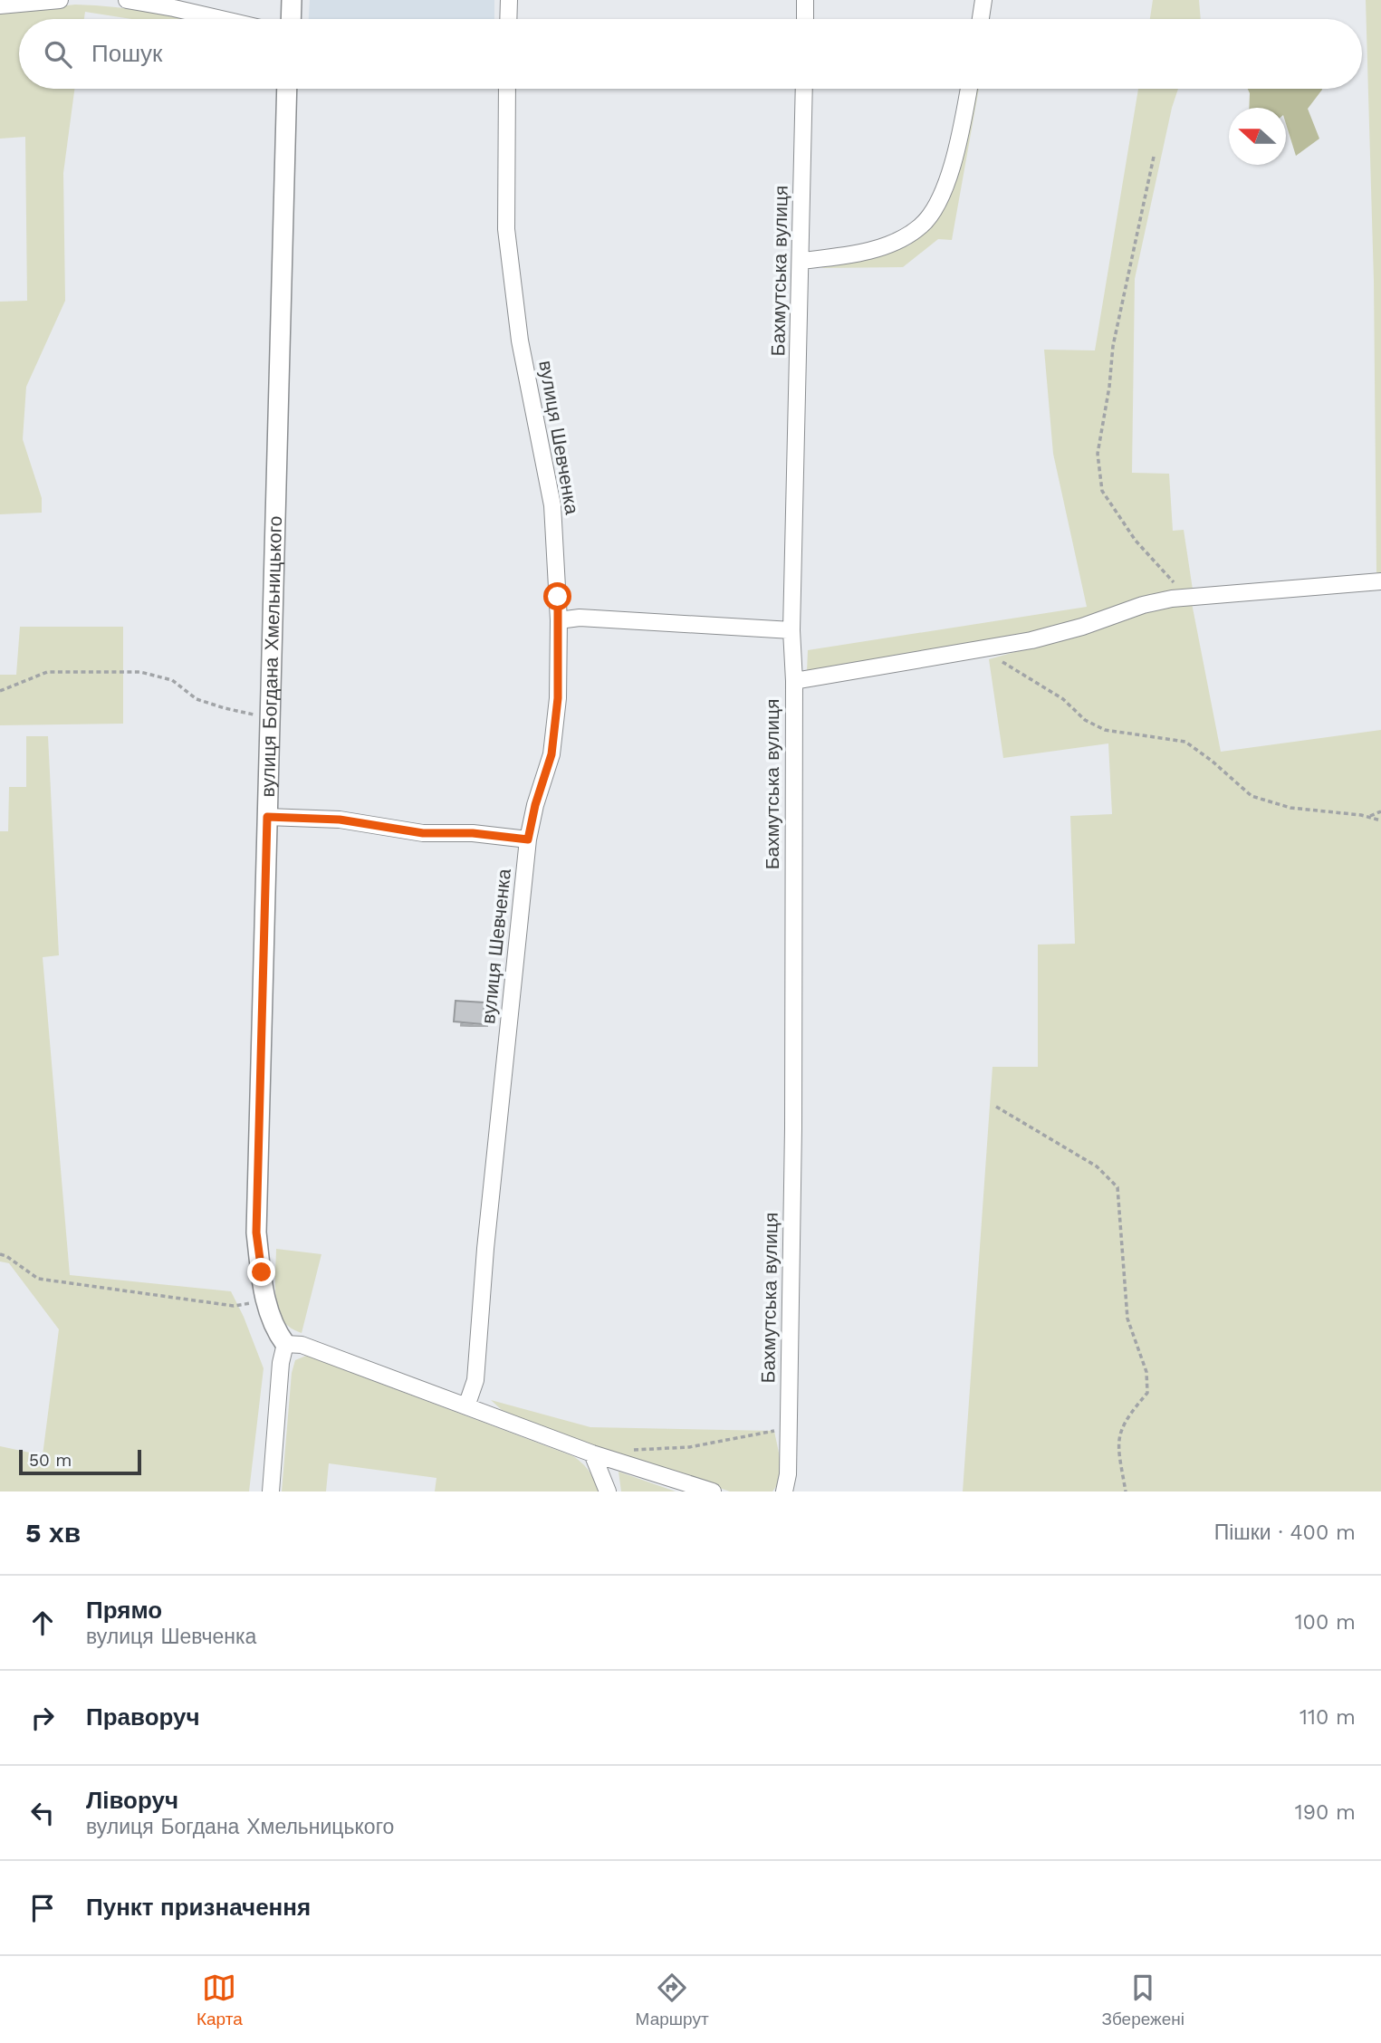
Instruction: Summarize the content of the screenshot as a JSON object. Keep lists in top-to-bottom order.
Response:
{
  "streets": {
    "street": ["Бахмутська вулиця", "вулиця Шевченка", "вулиця Богдана Хмельницького"]
  },
  "scale_bar": "50 m",
  "north": "left",
  "page": {
    "search": "Пошук",
    "scale": "50 m",
    "heading": ["5 хв", "Пішки · 400 m"],
    "list": [
      ["Прямо", "вулиця Шевченка", "100 m"],
      ["Праворуч", "110 m"],
      ["Ліворуч", "вулиця Богдана Хмельницького", "190 m"],
      "Пункт призначення"
    ],
    "nav": ["Карта", "Маршрут", "Збережені"]
  }
}
